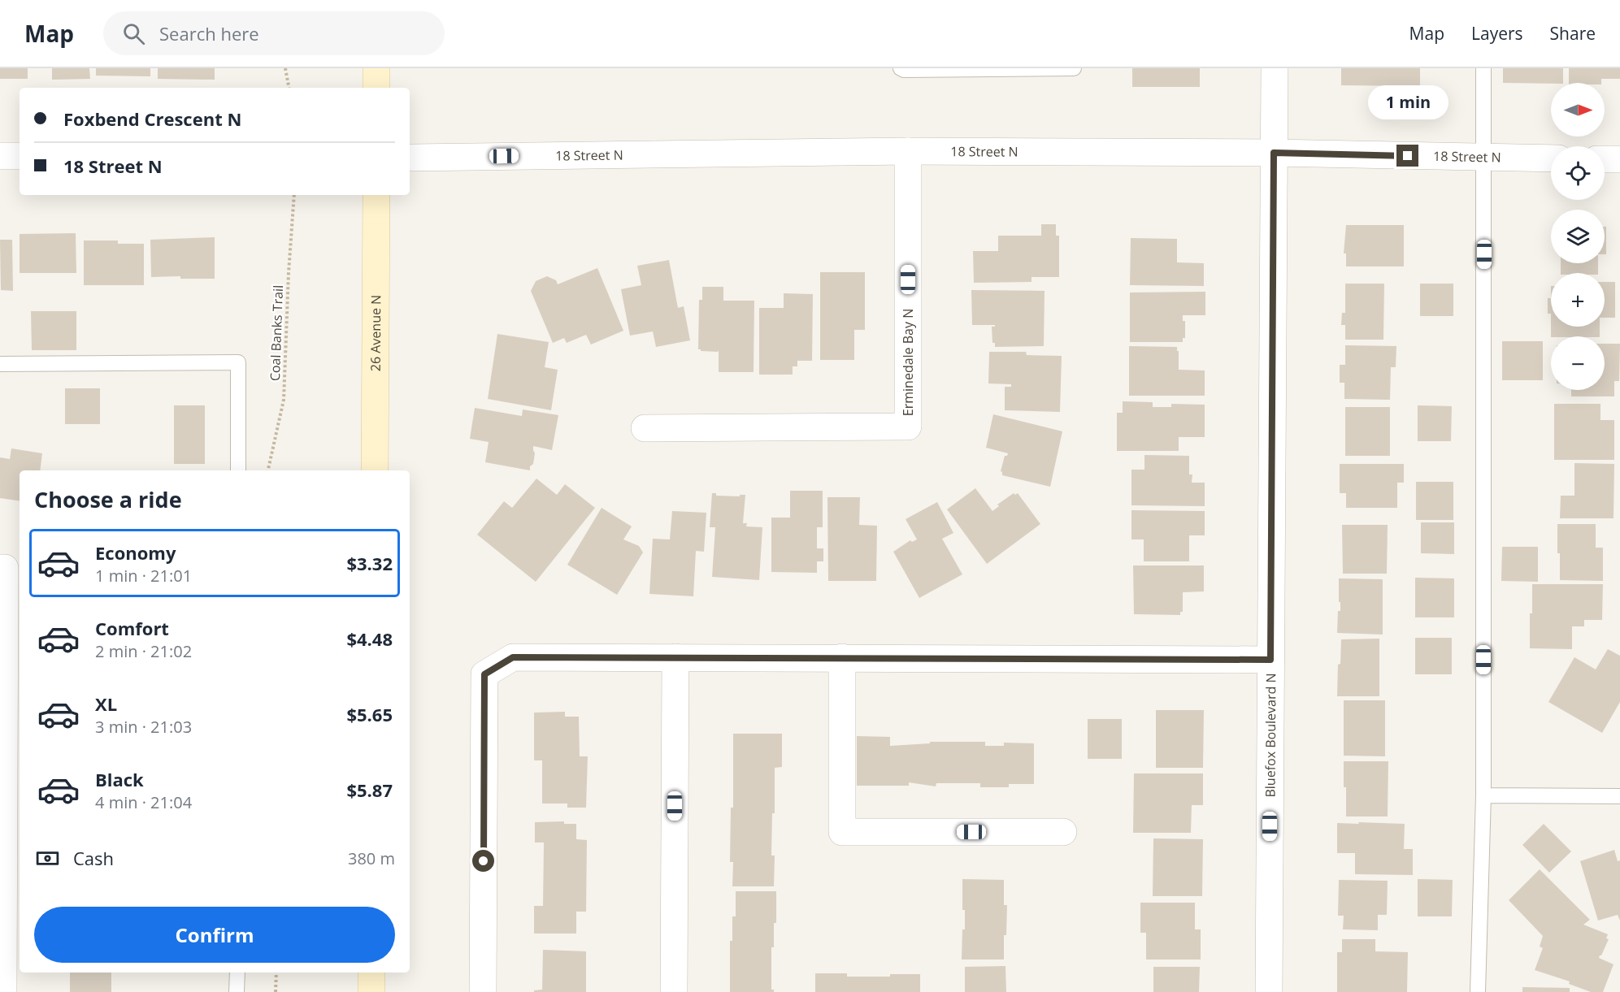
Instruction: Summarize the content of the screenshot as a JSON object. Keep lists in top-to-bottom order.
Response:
{
  "streets": {
    "main road": ["26 Avenue N"],
    "street": ["18 Street N", "Erminedale Bay N", "Bluefox Boulevard N"],
    "path": ["Coal Banks Trail"]
  },
  "crossings": [
    ["18 Street N", "Erminedale Bay N"],
    ["18 Street N", "Bluefox Boulevard N"]
  ],
  "north": "right",
  "page": {
    "header": "Map",
    "search": "Search here",
    "nav": ["Map", "Layers", "Share"],
    "map_buttons": ["+", "−"],
    "bubble": "1 min",
    "banner": ["Foxbend Crescent N", "18 Street N"],
    "heading": "Choose a ride",
    "list": [
      {
        "name": "Economy",
        "note": "1 min · 21:01",
        "value": "$3.32"
      },
      {
        "name": "Comfort",
        "note": "2 min · 21:02",
        "value": "$4.48"
      },
      {
        "name": "XL",
        "note": "3 min · 21:03",
        "value": "$5.65"
      },
      {
        "name": "Black",
        "note": "4 min · 21:04",
        "value": "$5.87"
      }
    ],
    "pay": ["Cash", "380 m"],
    "buttons": "Confirm"
  }
}
